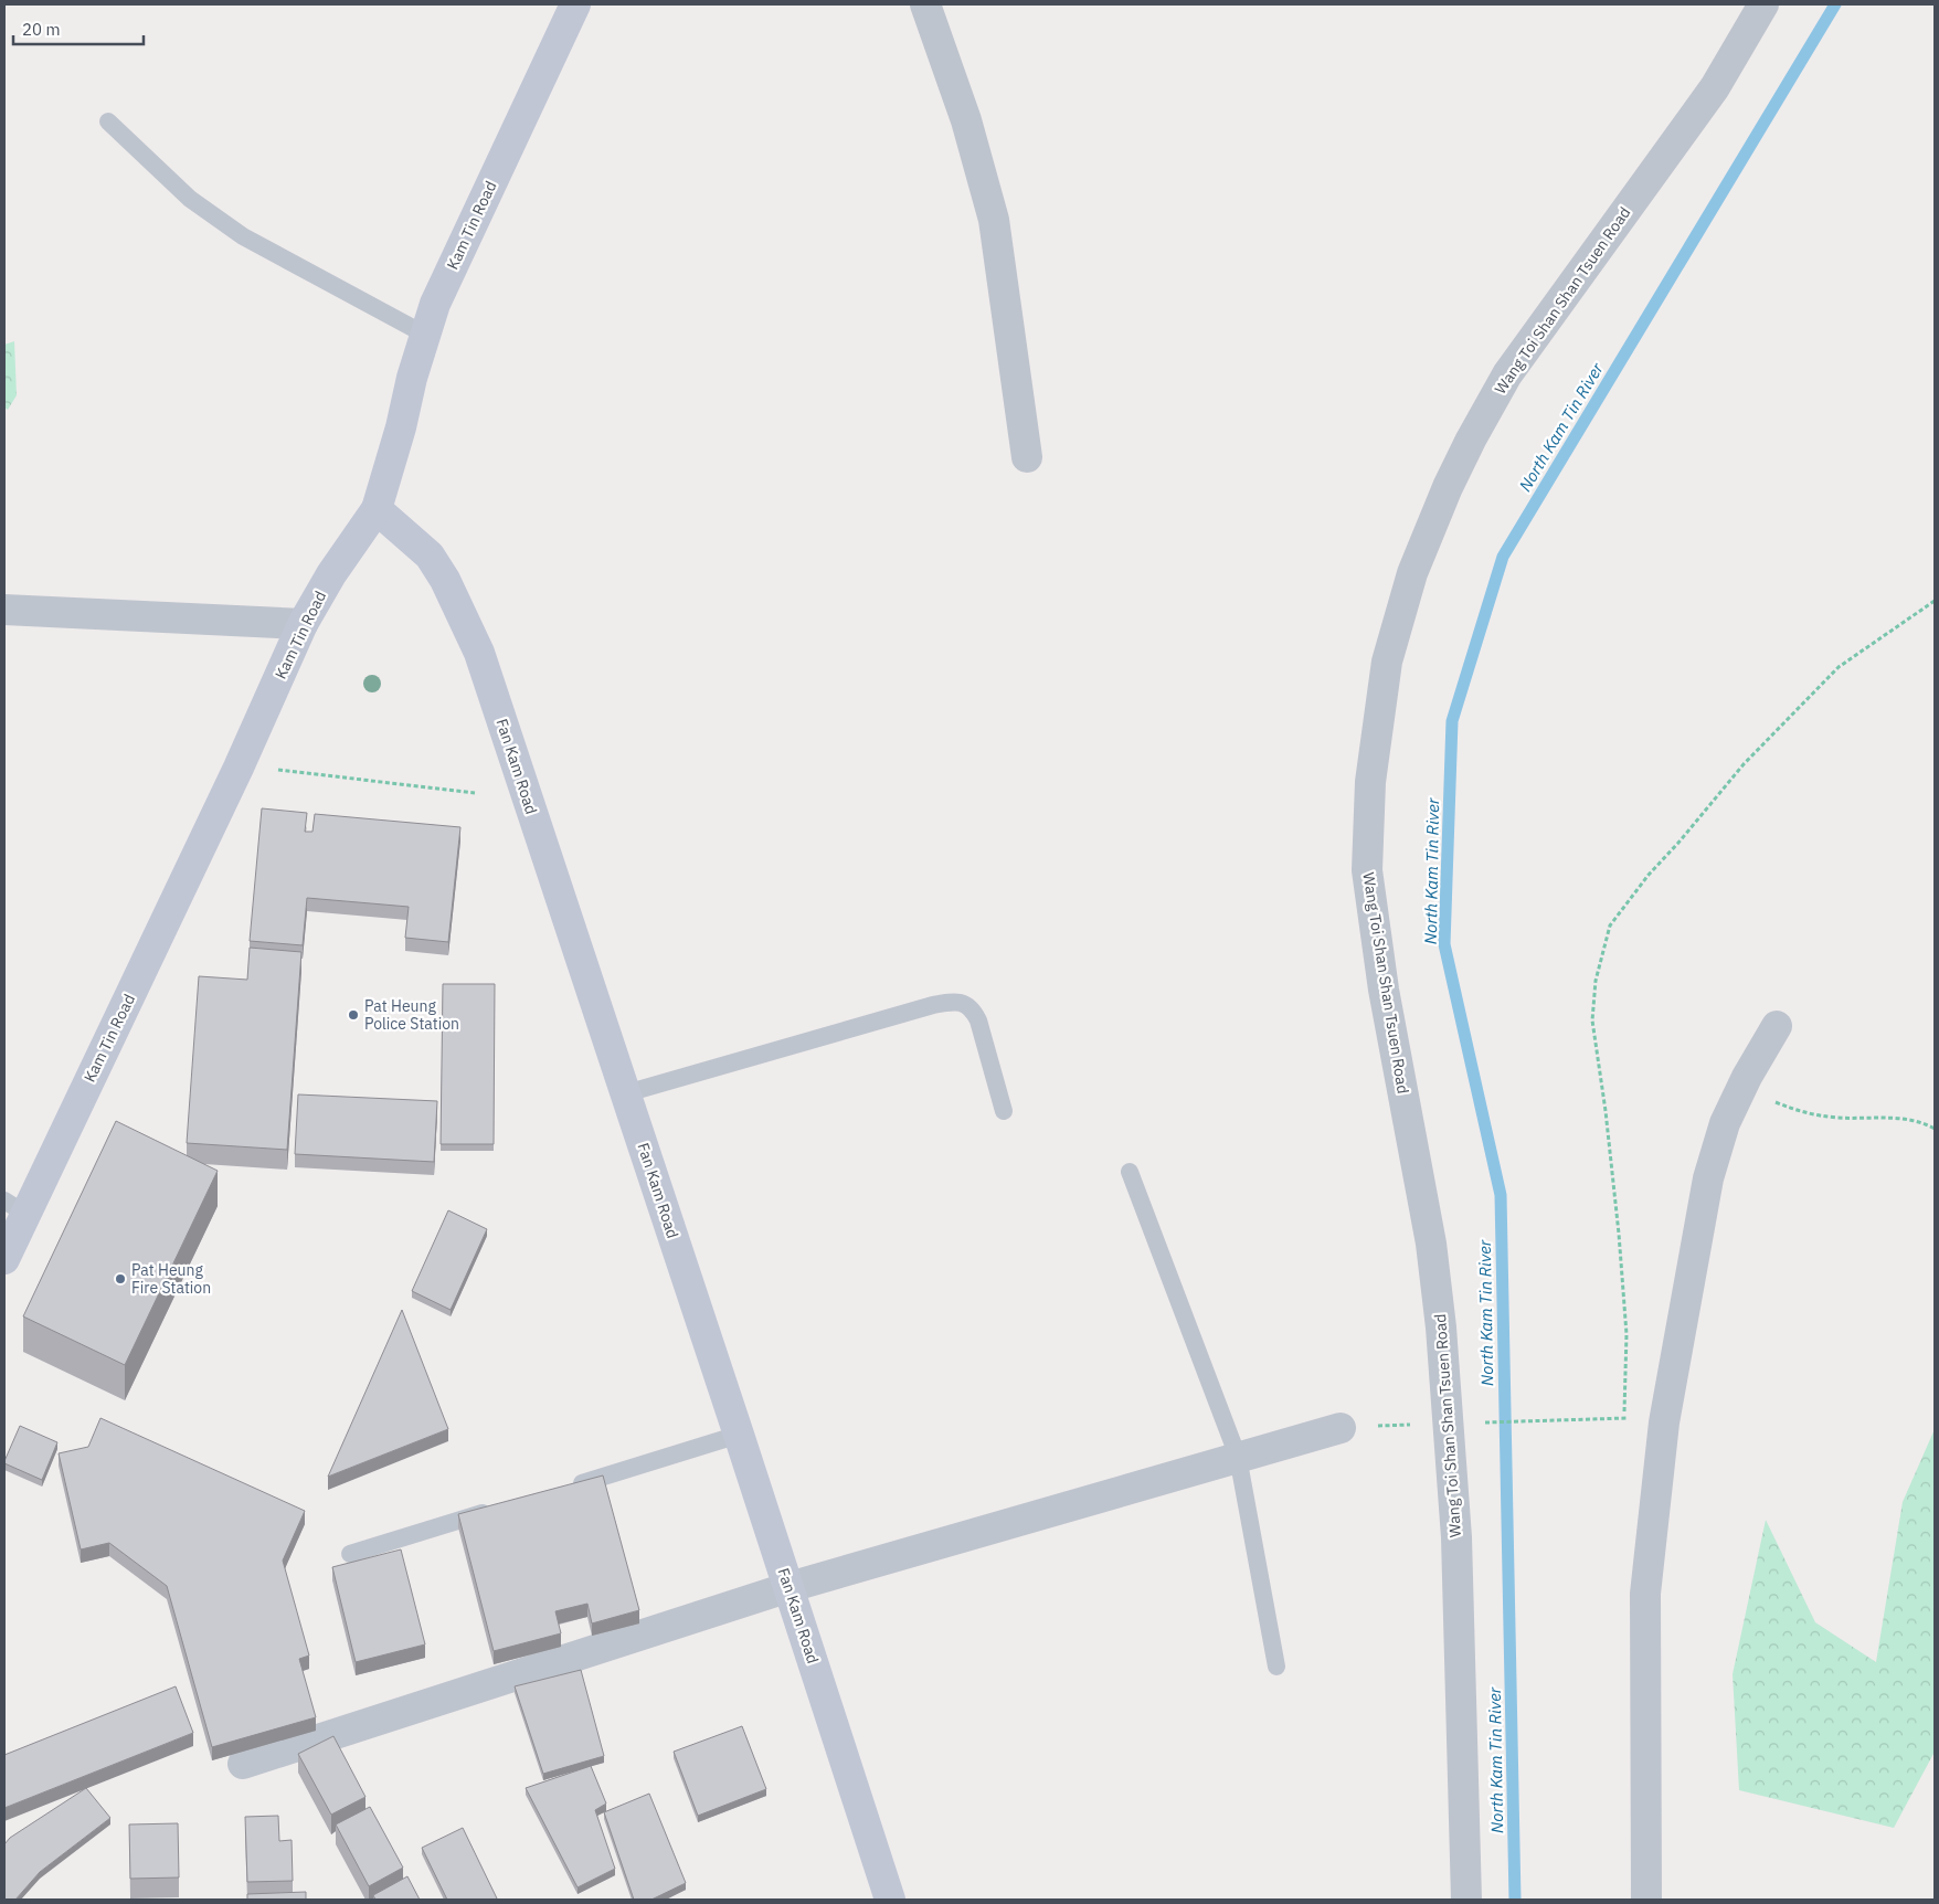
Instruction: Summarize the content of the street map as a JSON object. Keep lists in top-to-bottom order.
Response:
{
  "streets": {
    "main road": ["Kam Tin Road", "Fan Kam Road"],
    "street": ["Wang Toi Shan Shan Tsuen Road"]
  },
  "crossings": [
    ["Kam Tin Road", "Fan Kam Road"]
  ],
  "water": ["North Kam Tin River"],
  "places": ["Pat Heung Police Station", "Pat Heung Fire Station"],
  "scale_bar": "20 m"
}
